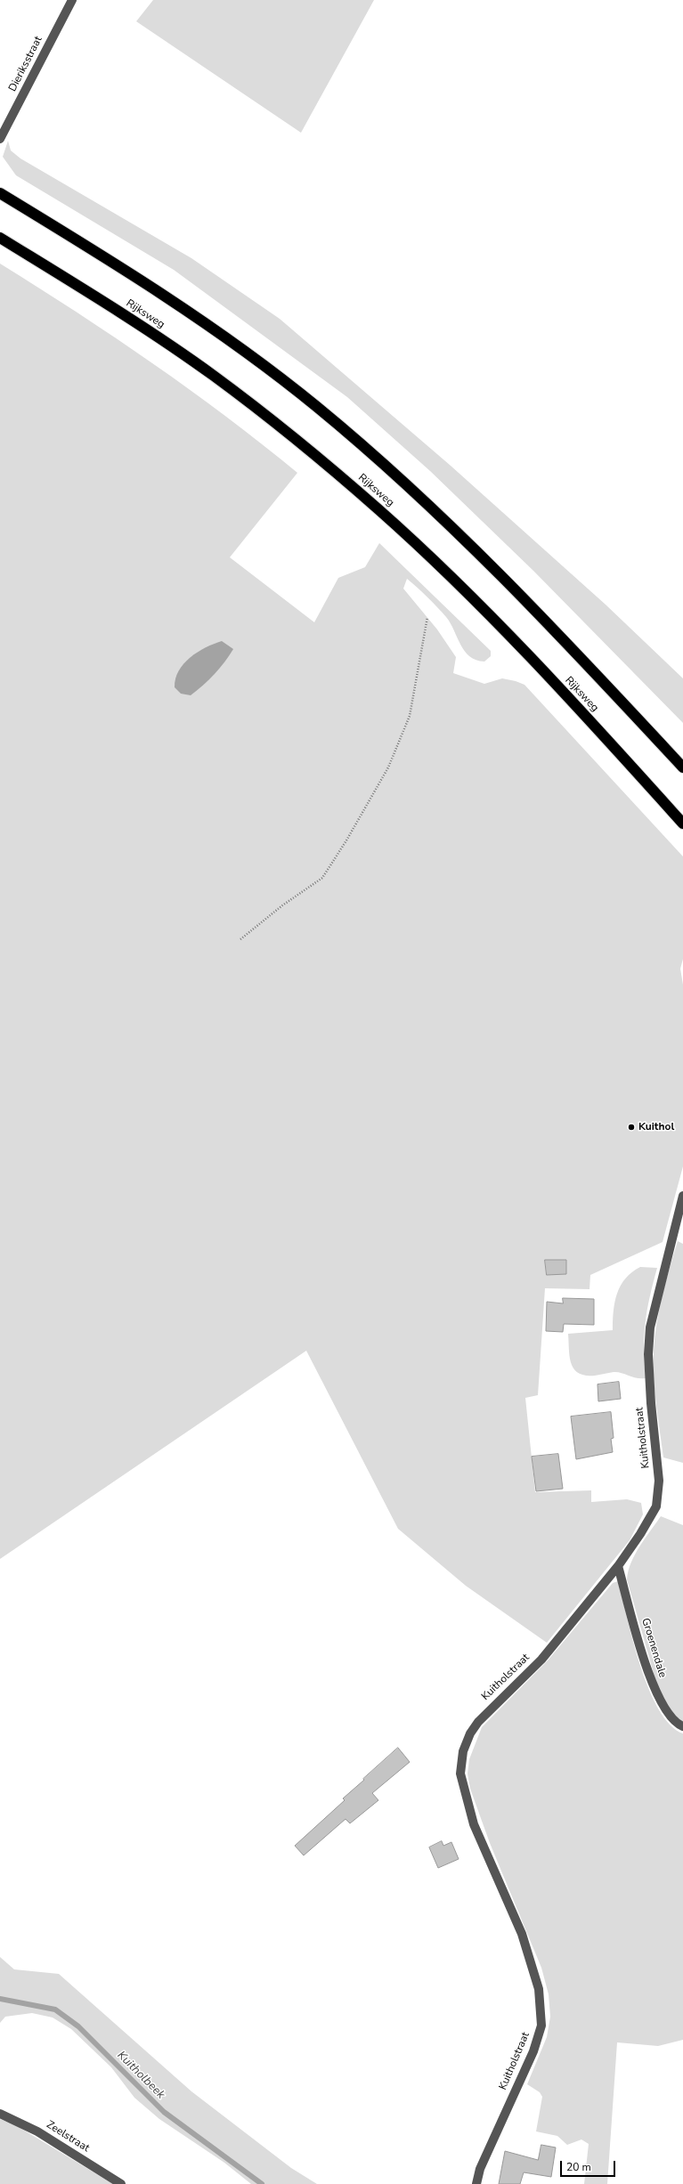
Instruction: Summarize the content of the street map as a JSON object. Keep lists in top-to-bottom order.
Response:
{
  "streets": {
    "highway": ["Rijksweg"],
    "street": [
      "Dieriksstraat",
      "Kuitholstraat",
      "Groenendale",
      "Zeelstraat"
    ]
  },
  "crossings": [
    ["Kuitholstraat", "Groenendale"]
  ],
  "water": ["Kuitholbeek"],
  "places": ["Kuithol"],
  "scale_bar": "20 m"
}
